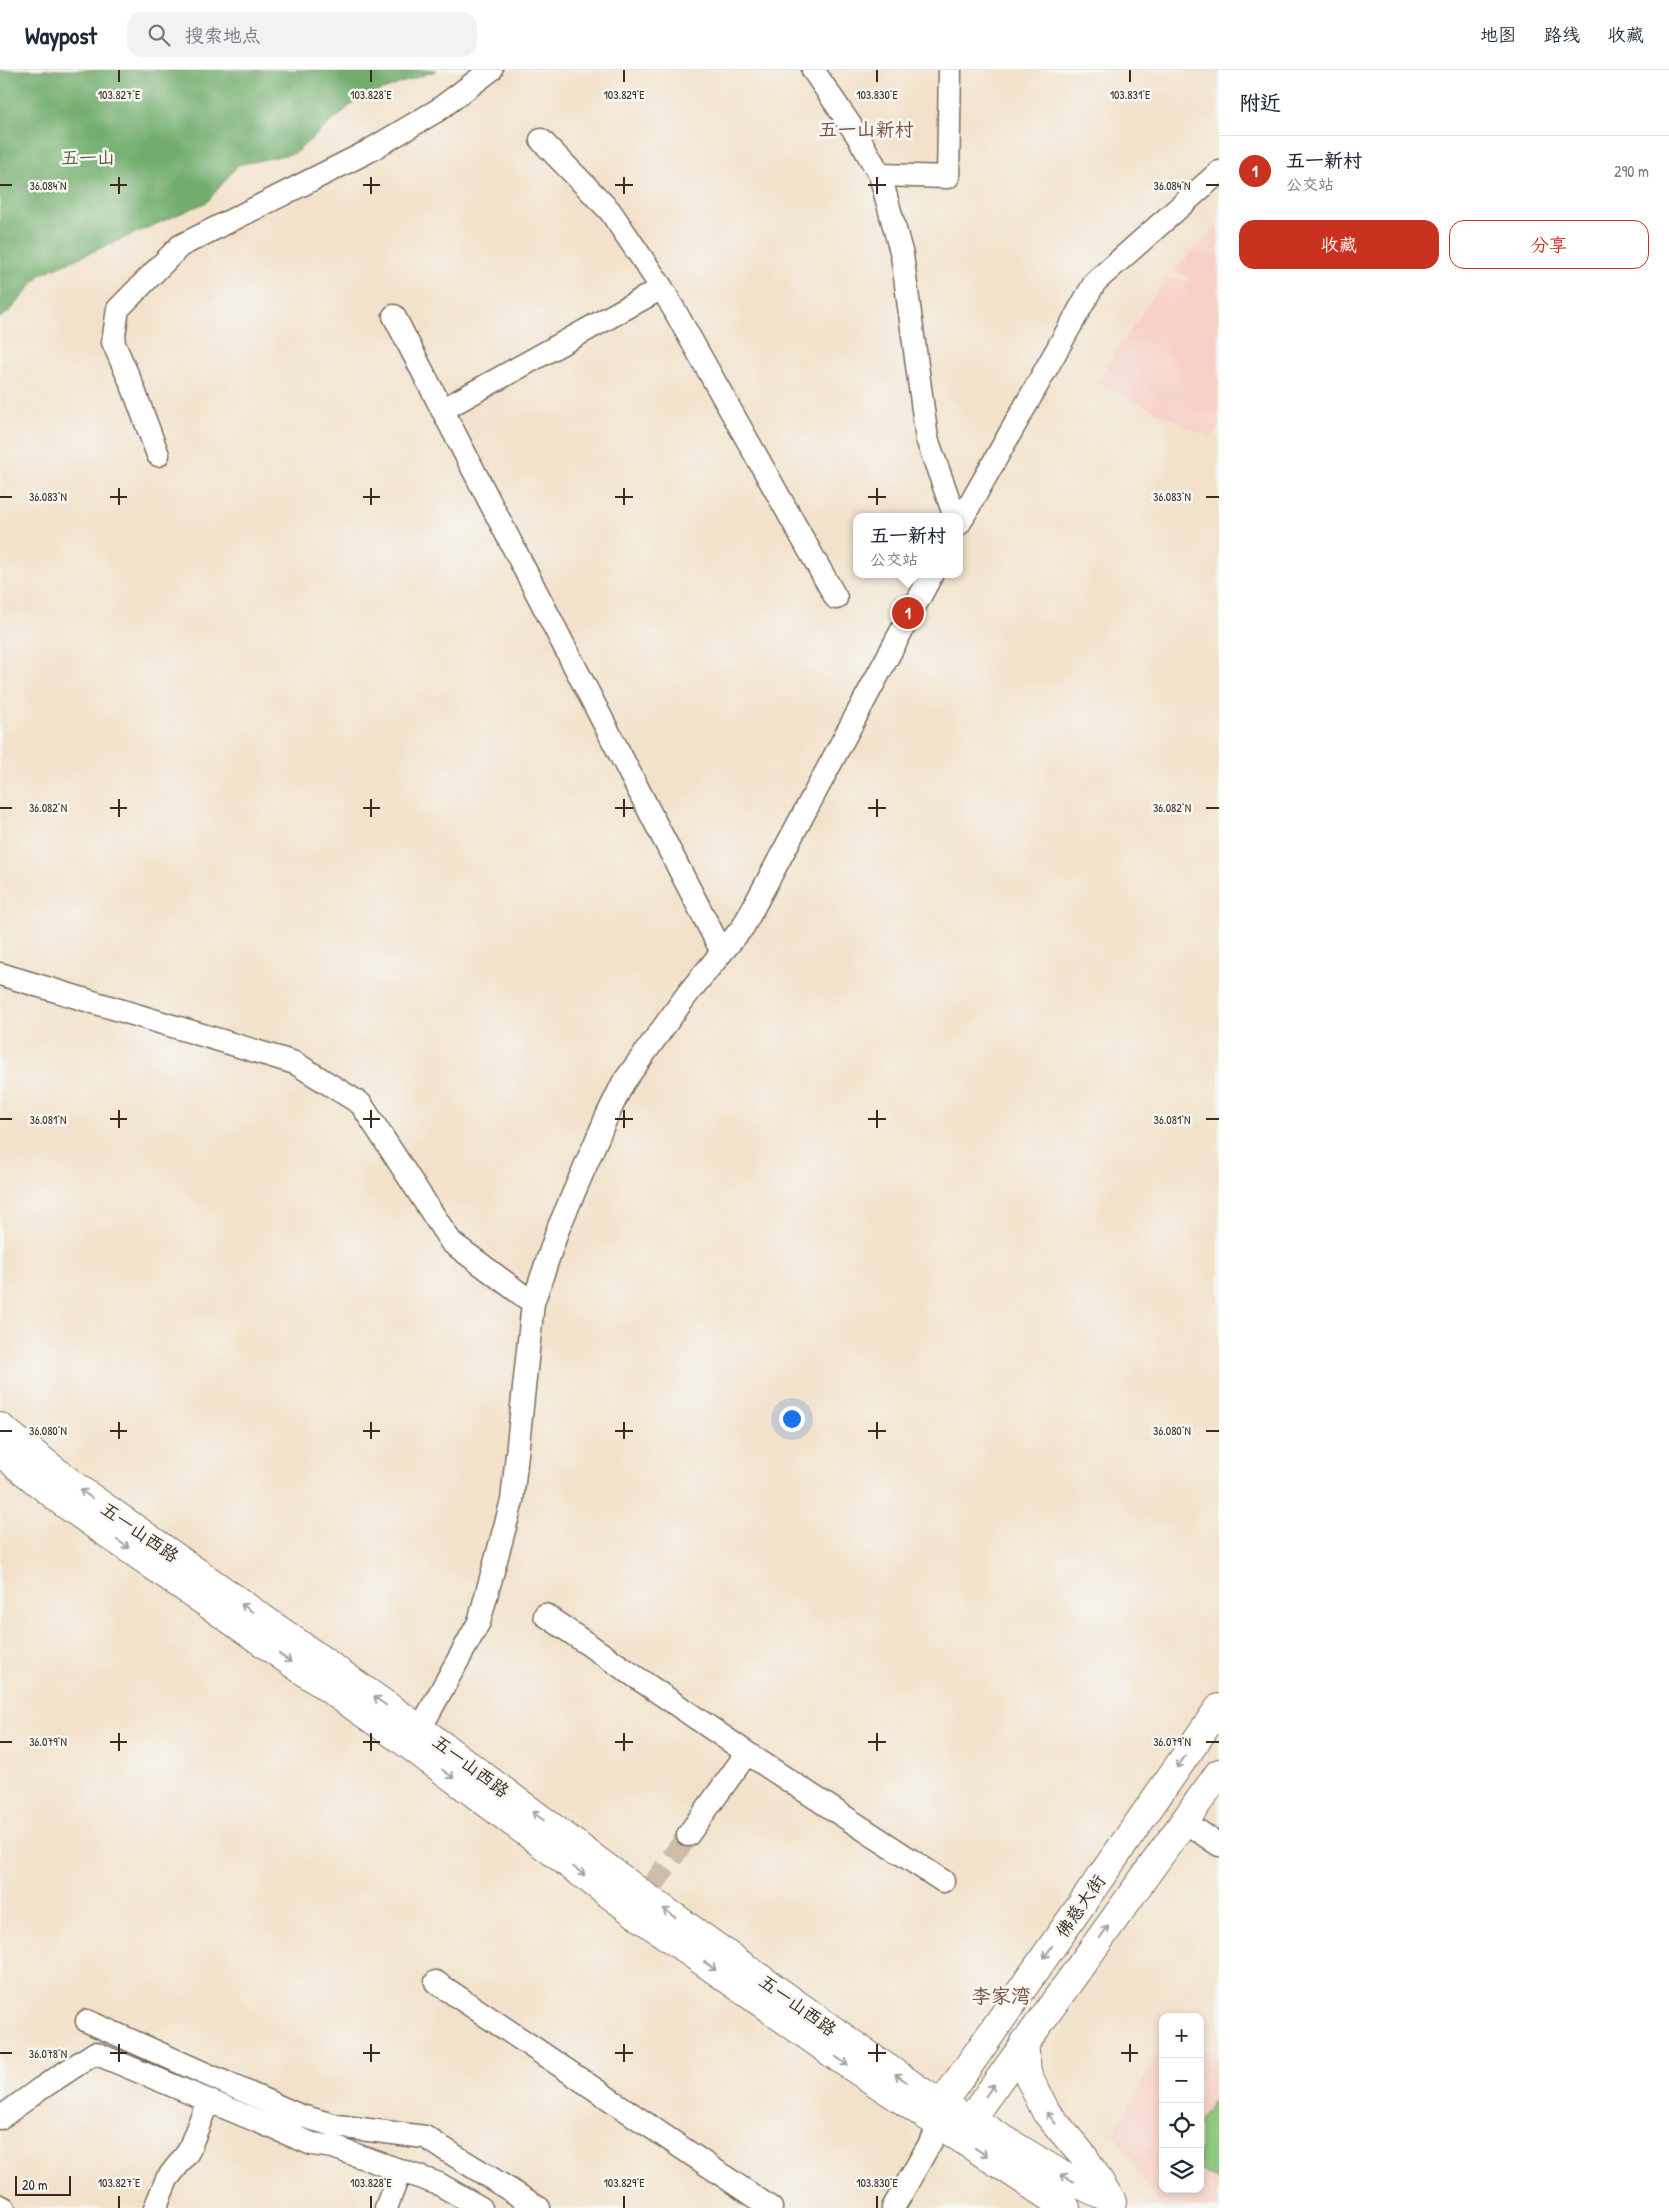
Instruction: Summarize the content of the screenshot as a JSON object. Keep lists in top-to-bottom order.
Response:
{
  "streets": {
    "main road": ["五一山西路", "佛慈大街"]
  },
  "crossings": [
    ["五一山西路", "佛慈大街"]
  ],
  "districts": ["五一山新村", "李家湾"],
  "parks": ["五一山"],
  "scale_bar": "20 m",
  "page": {
    "header": "Waypost",
    "search": "搜索地点",
    "nav": ["地图", "路线", "收藏"],
    "heading": "附近",
    "list": [
      {
        "mark": "1",
        "name": "五一新村",
        "note": "公交站",
        "value": "290 m"
      }
    ],
    "buttons": ["收藏", "分享"],
    "popup": ["五一新村", "公交站"],
    "pins": "1",
    "map_buttons": ["+", "−"],
    "scale": "20 m"
  },
  "coordinates": [
    "103.827°E",
    "103.828°E",
    "103.829°E",
    "103.830°E",
    "103.831°E",
    "36.084°N",
    "36.083°N",
    "36.082°N",
    "36.081°N",
    "36.080°N",
    "36.079°N",
    "36.078°N"
  ]
}
